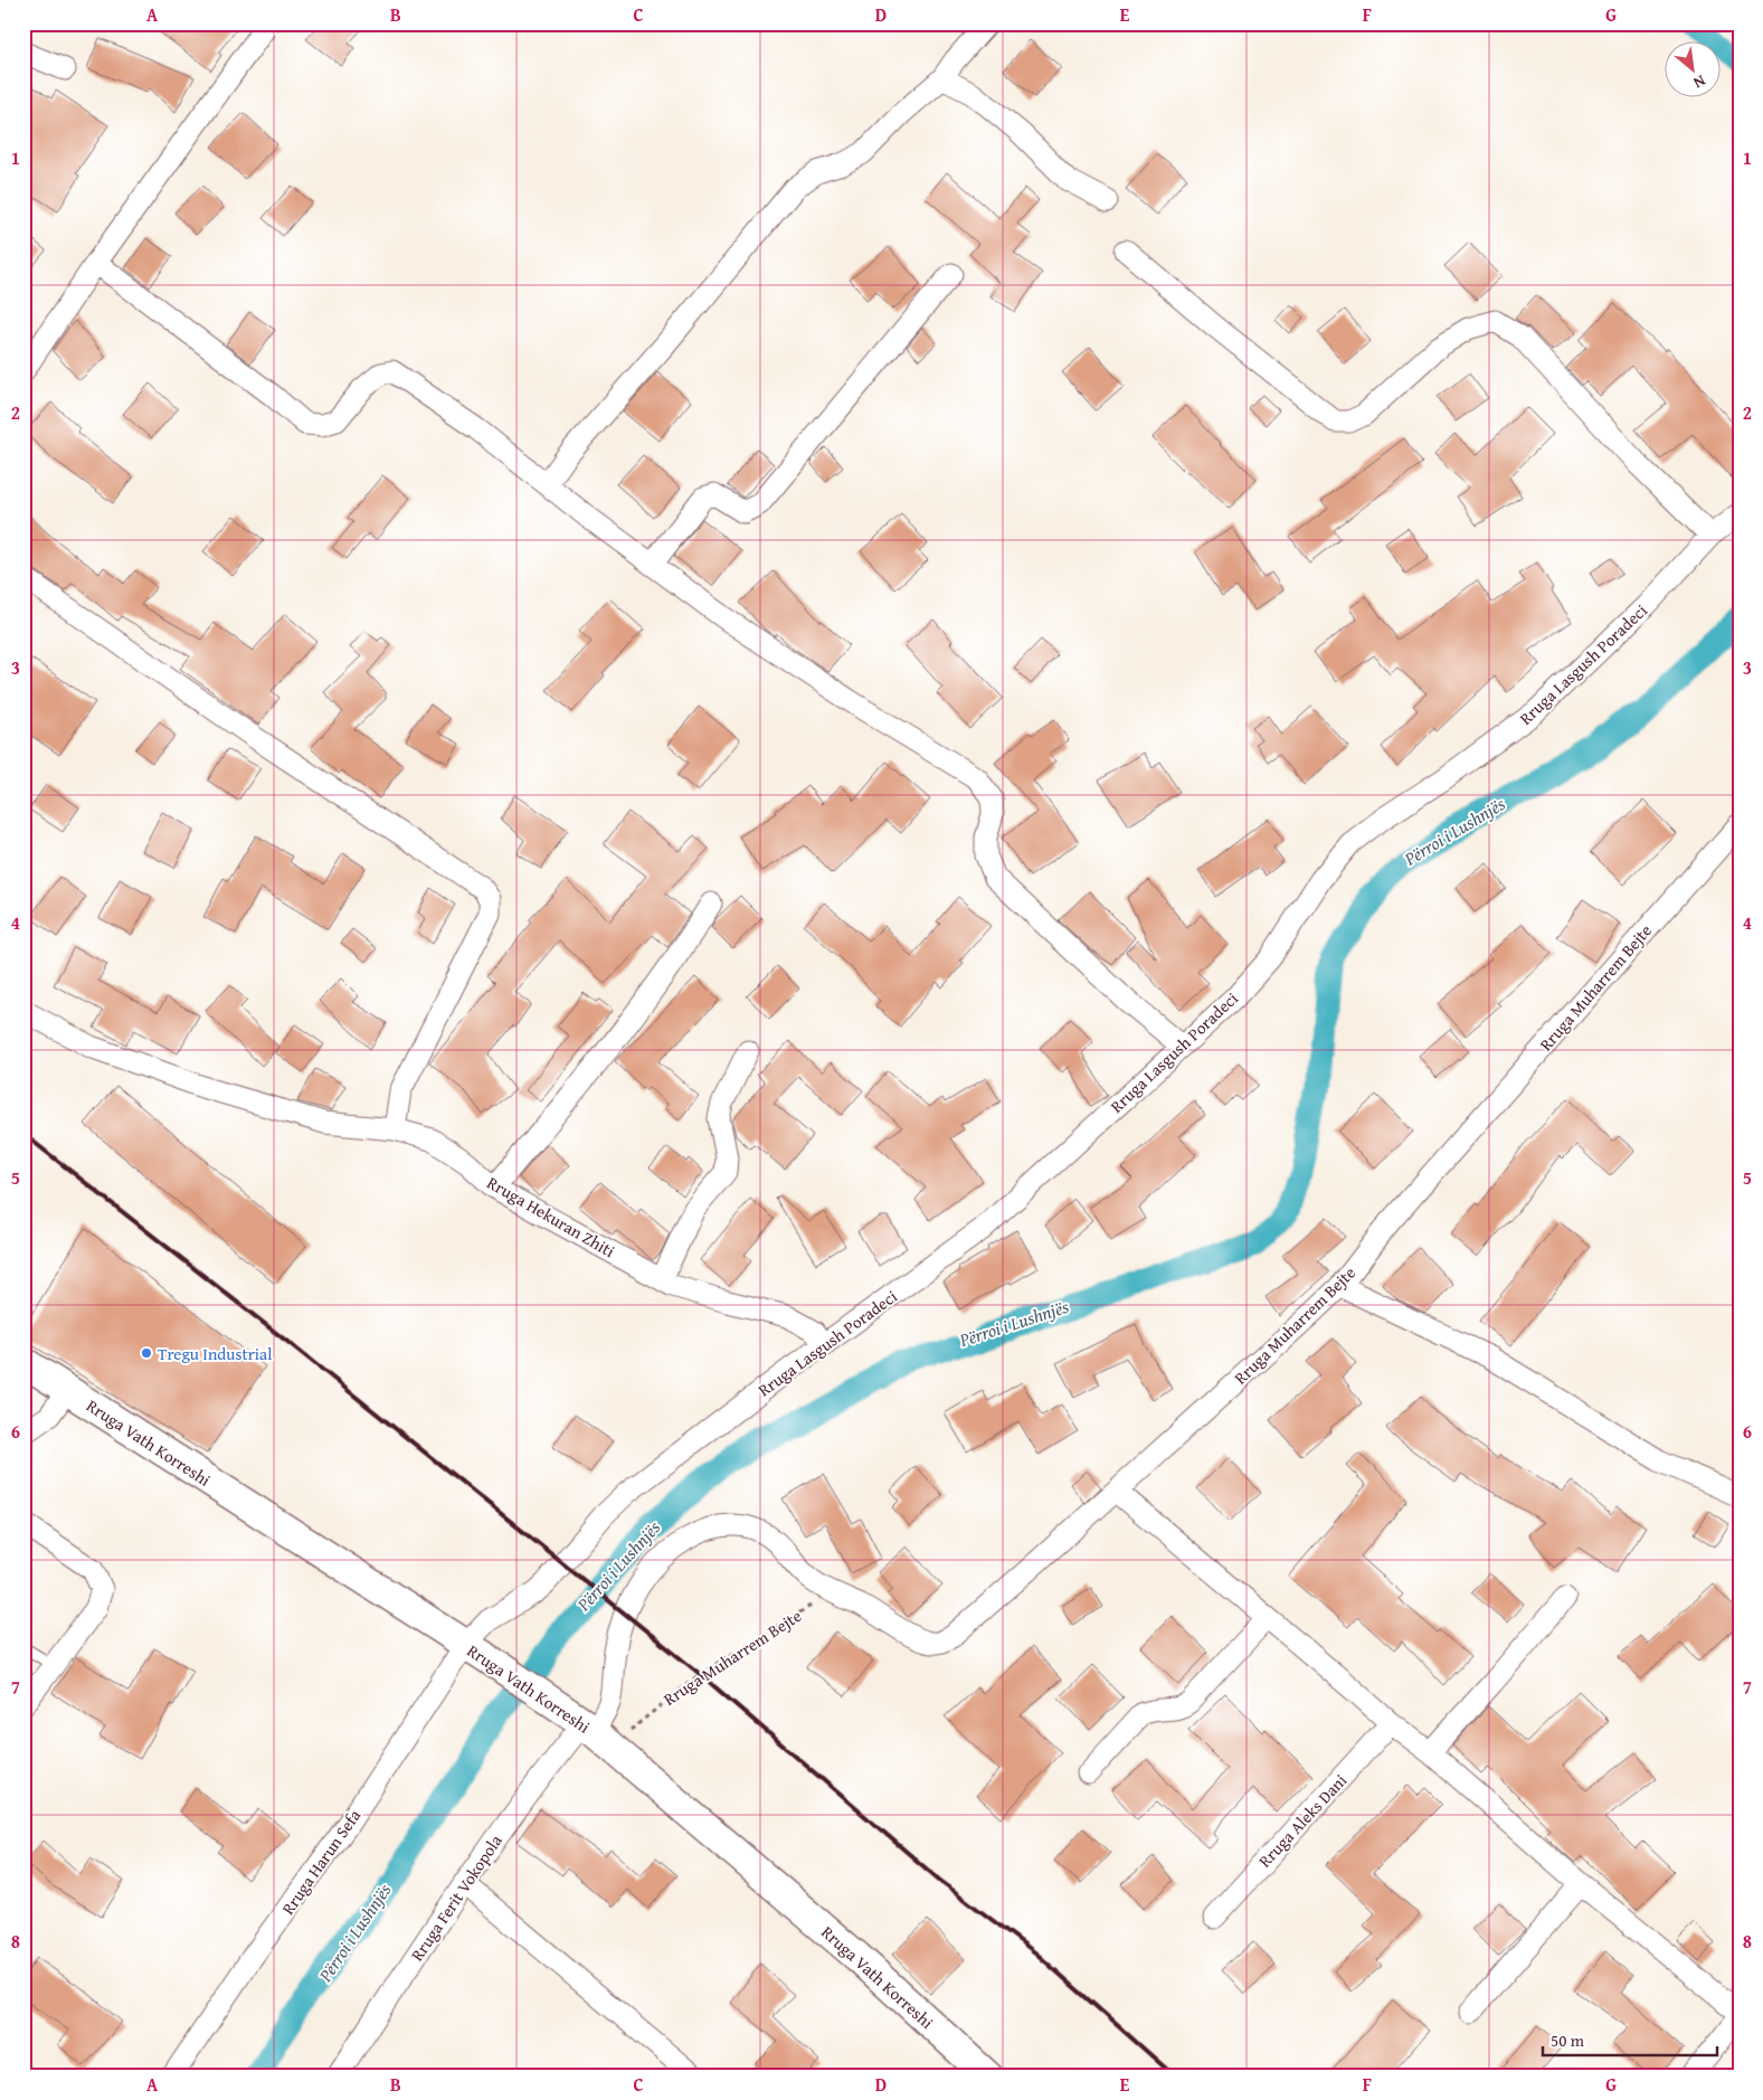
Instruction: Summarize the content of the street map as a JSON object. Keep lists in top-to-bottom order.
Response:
{
  "streets": {
    "main road": ["Rruga Vath Korreshi"],
    "street": [
      "Rruga Lasgush Poradeci",
      "Rruga Muharrem Bejte",
      "Rruga Hekuran Zhiti",
      "Rruga Aleks Dani",
      "Rruga Harun Sefa",
      "Rruga Ferit Vokopola"
    ]
  },
  "crossings": [
    ["Rruga Lasgush Poradeci", "Rruga Hekuran Zhiti"],
    ["Rruga Lasgush Poradeci", "Rruga Vath Korreshi"],
    ["Rruga Lasgush Poradeci", "Rruga Harun Sefa"],
    ["Rruga Muharrem Bejte", "Rruga Vath Korreshi"],
    ["Rruga Muharrem Bejte", "Rruga Ferit Vokopola"],
    ["Rruga Vath Korreshi", "Rruga Harun Sefa"],
    ["Rruga Vath Korreshi", "Rruga Ferit Vokopola"]
  ],
  "water": ["Përroi i Lushnjës"],
  "places": ["Tregu Industrial"],
  "scale_bar": "50 m",
  "north": "bottom right",
  "grid": {
    "columns": [
      "A",
      "B",
      "C",
      "D",
      "E",
      "F",
      "G"
    ],
    "rows": [
      "1",
      "2",
      "3",
      "4",
      "5",
      "6",
      "7",
      "8"
    ]
  }
}
